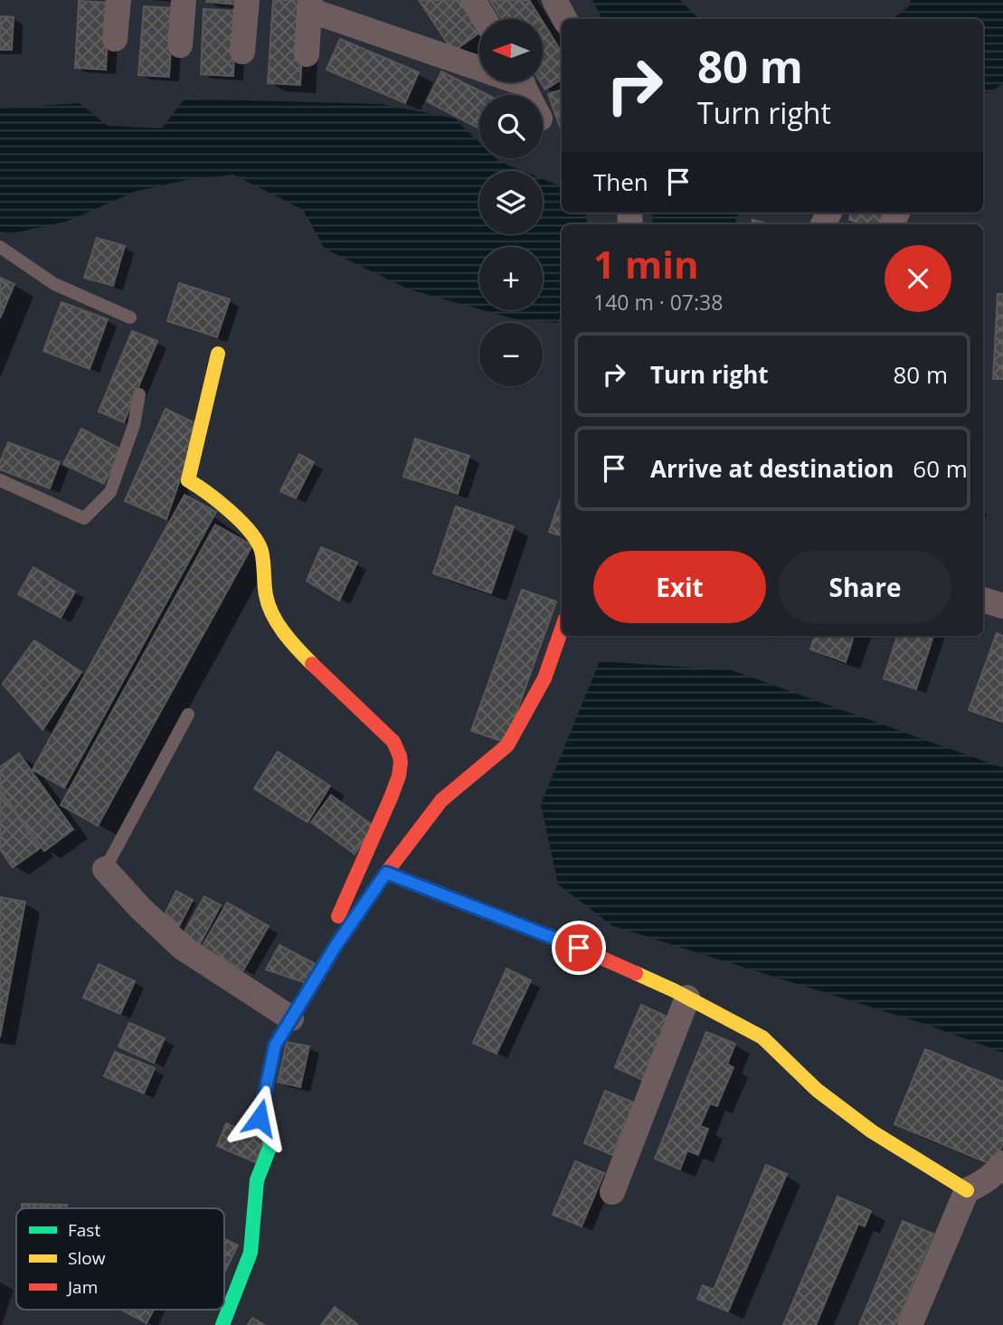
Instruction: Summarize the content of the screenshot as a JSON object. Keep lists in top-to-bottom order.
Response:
{
  "legend": ["Fast", "Slow", "Jam"],
  "north": "left",
  "page": {
    "map_buttons": ["+", "−"],
    "turn": ["80 m", "Turn right"],
    "then": "Then",
    "heading": ["1 min", "140 m · 07:38"],
    "list": [
      {
        "name": "Turn right",
        "value": "80 m"
      },
      {
        "name": "Arrive at destination",
        "value": "60 m"
      }
    ],
    "buttons": ["Exit", "Share"]
  }
}
